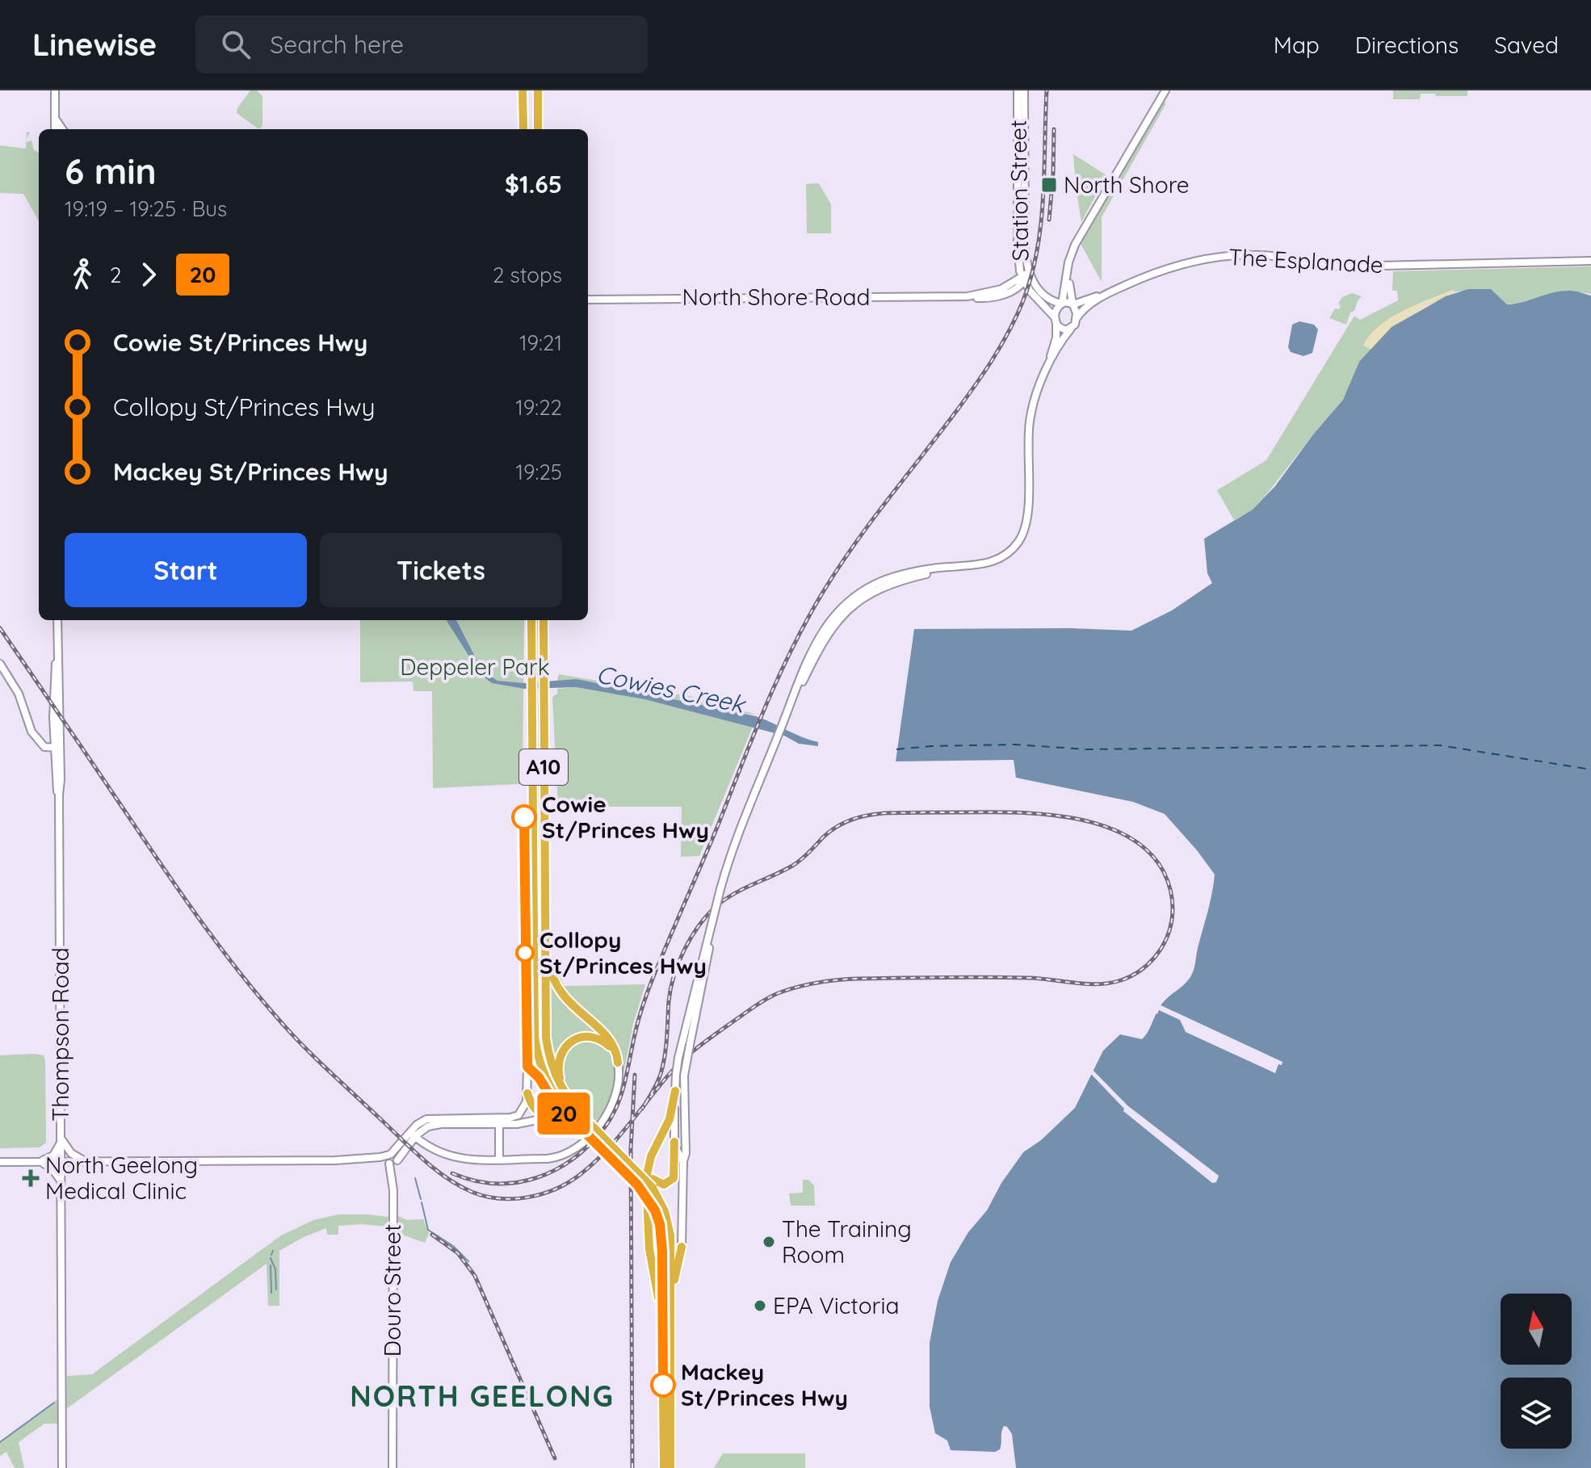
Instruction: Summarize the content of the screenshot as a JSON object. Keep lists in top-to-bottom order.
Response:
{
  "streets": {
    "highway": ["A10"],
    "main road": [
      "Station Street",
      "The Esplanade",
      "North Shore Road",
      "Thompson Road",
      "Douro Street"
    ]
  },
  "crossings": [
    ["Station Street", "The Esplanade"],
    ["Station Street", "North Shore Road"]
  ],
  "districts": ["NORTH GEELONG"],
  "water": ["Cowies Creek"],
  "parks": ["Deppeler Park"],
  "places": {
    "transit": ["North Shore"],
    "other": [
      "Cowie St/Princes Hwy",
      "Collopy St/Princes Hwy",
      "The Training Room",
      "EPA Victoria",
      "Mackey St/Princes Hwy"
    ],
    "health": ["North Geelong Medical Clinic"]
  },
  "lines": ["bus line 20"],
  "north": "top",
  "page": {
    "header": "Linewise",
    "search": "Search here",
    "nav": ["Map", "Directions", "Saved"],
    "on_map": "20",
    "heading": ["6 min", "19:19 – 19:25 · Bus", "$1.65"],
    "legs": ["2", "20", "2 stops"],
    "list": [
      {
        "name": "Cowie St/Princes Hwy",
        "value": "19:21"
      },
      {
        "name": "Collopy St/Princes Hwy",
        "value": "19:22"
      },
      {
        "name": "Mackey St/Princes Hwy",
        "value": "19:25"
      }
    ],
    "buttons": ["Start", "Tickets"]
  }
}
